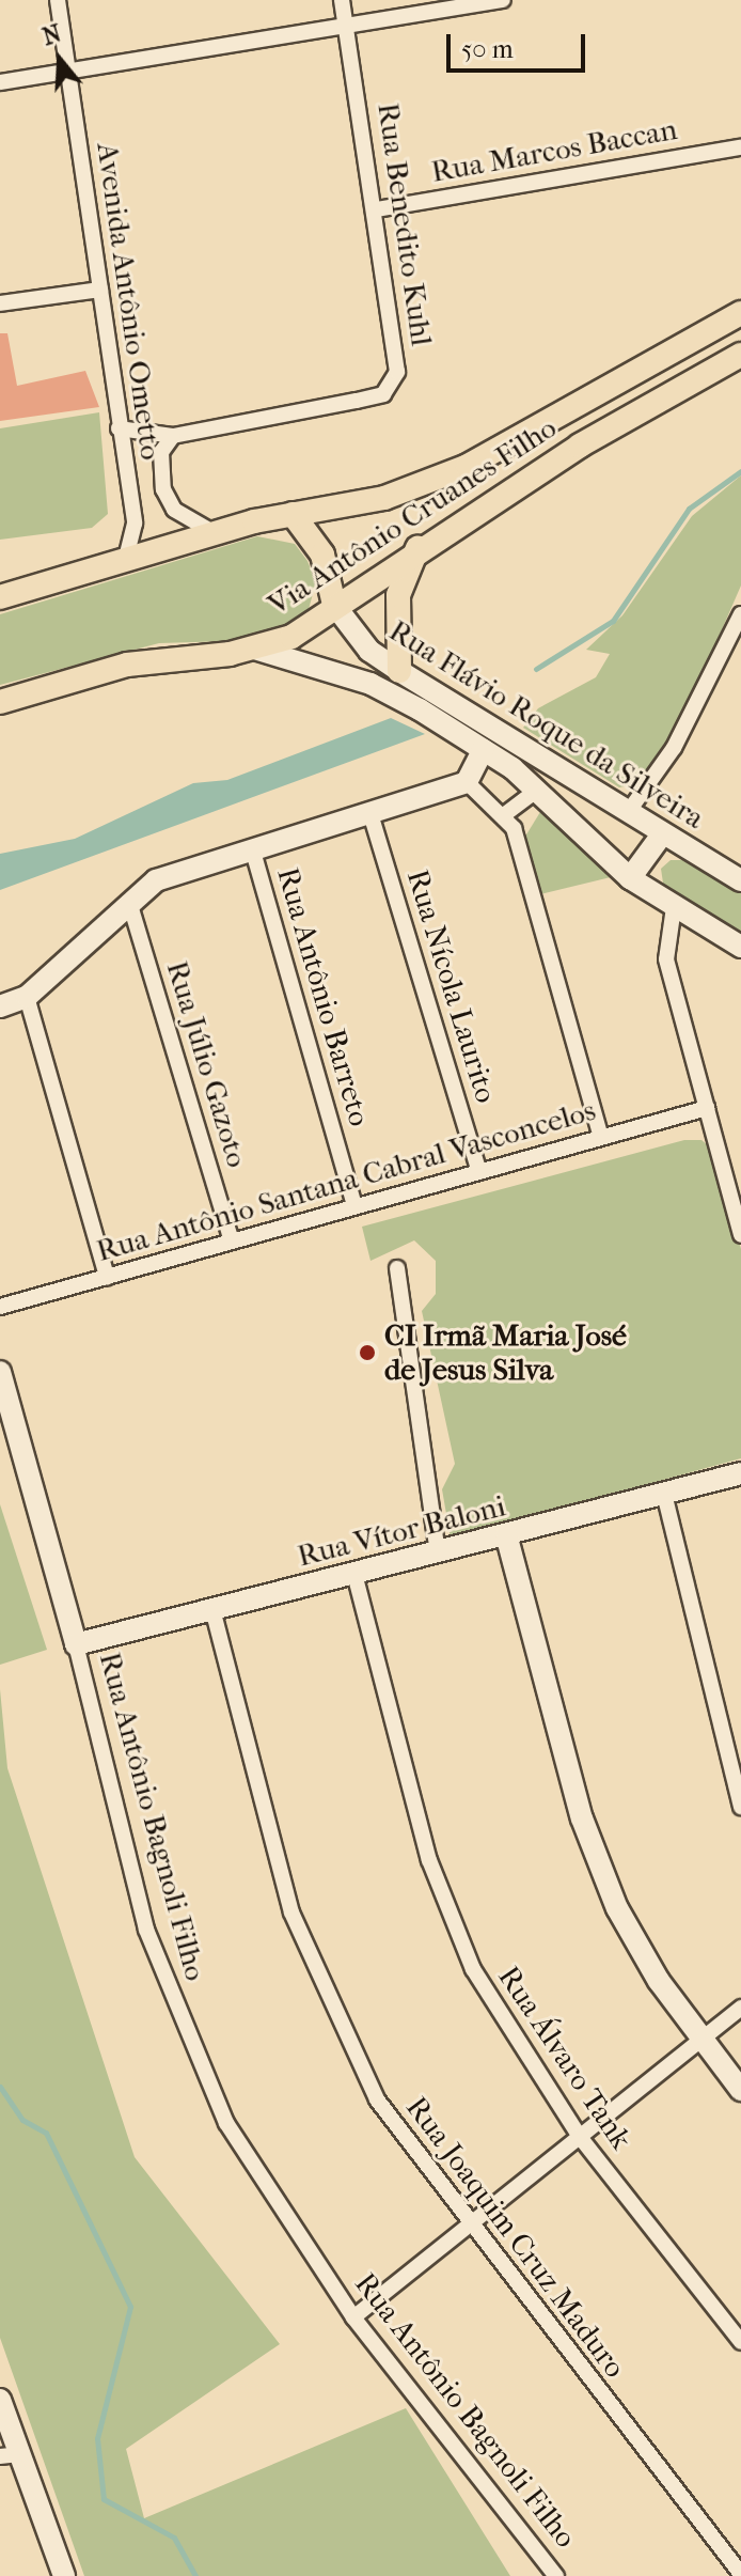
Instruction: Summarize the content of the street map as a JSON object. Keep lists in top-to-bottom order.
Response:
{
  "streets": {
    "main road": ["Via Antônio Cruanes Filho"],
    "street": [
      "Rua Marcos Baccan",
      "Rua Benedito Kuhl",
      "Avenida Antônio Ometto",
      "Rua Flávio Roque da Silveira",
      "Rua Nícola Laurito",
      "Rua Antônio Barreto",
      "Rua Júlio Gazoto",
      "Rua Antônio Santana Cabral Vasconcelos",
      "Rua Vítor Baloni",
      "Rua Antônio Bagnoli Filho",
      "Rua Álvaro Tank",
      "Rua Joaquim Cruz Maduro"
    ]
  },
  "crossings": [
    ["Rua Marcos Baccan", "Rua Benedito Kuhl"],
    ["Rua Benedito Kuhl", "Avenida Antônio Ometto"],
    ["Avenida Antônio Ometto", "Via Antônio Cruanes Filho"],
    ["Via Antônio Cruanes Filho", "Rua Flávio Roque da Silveira"],
    ["Rua Nícola Laurito", "Rua Antônio Santana Cabral Vasconcelos"],
    ["Rua Antônio Barreto", "Rua Antônio Santana Cabral Vasconcelos"],
    ["Rua Júlio Gazoto", "Rua Antônio Santana Cabral Vasconcelos"],
    ["Rua Vítor Baloni", "Rua Antônio Bagnoli Filho"],
    ["Rua Vítor Baloni", "Rua Álvaro Tank"],
    ["Rua Vítor Baloni", "Rua Joaquim Cruz Maduro"]
  ],
  "places": ["CI Irmã Maria José de Jesus Silva"],
  "scale_bar": "50 m",
  "north": "top"
}
